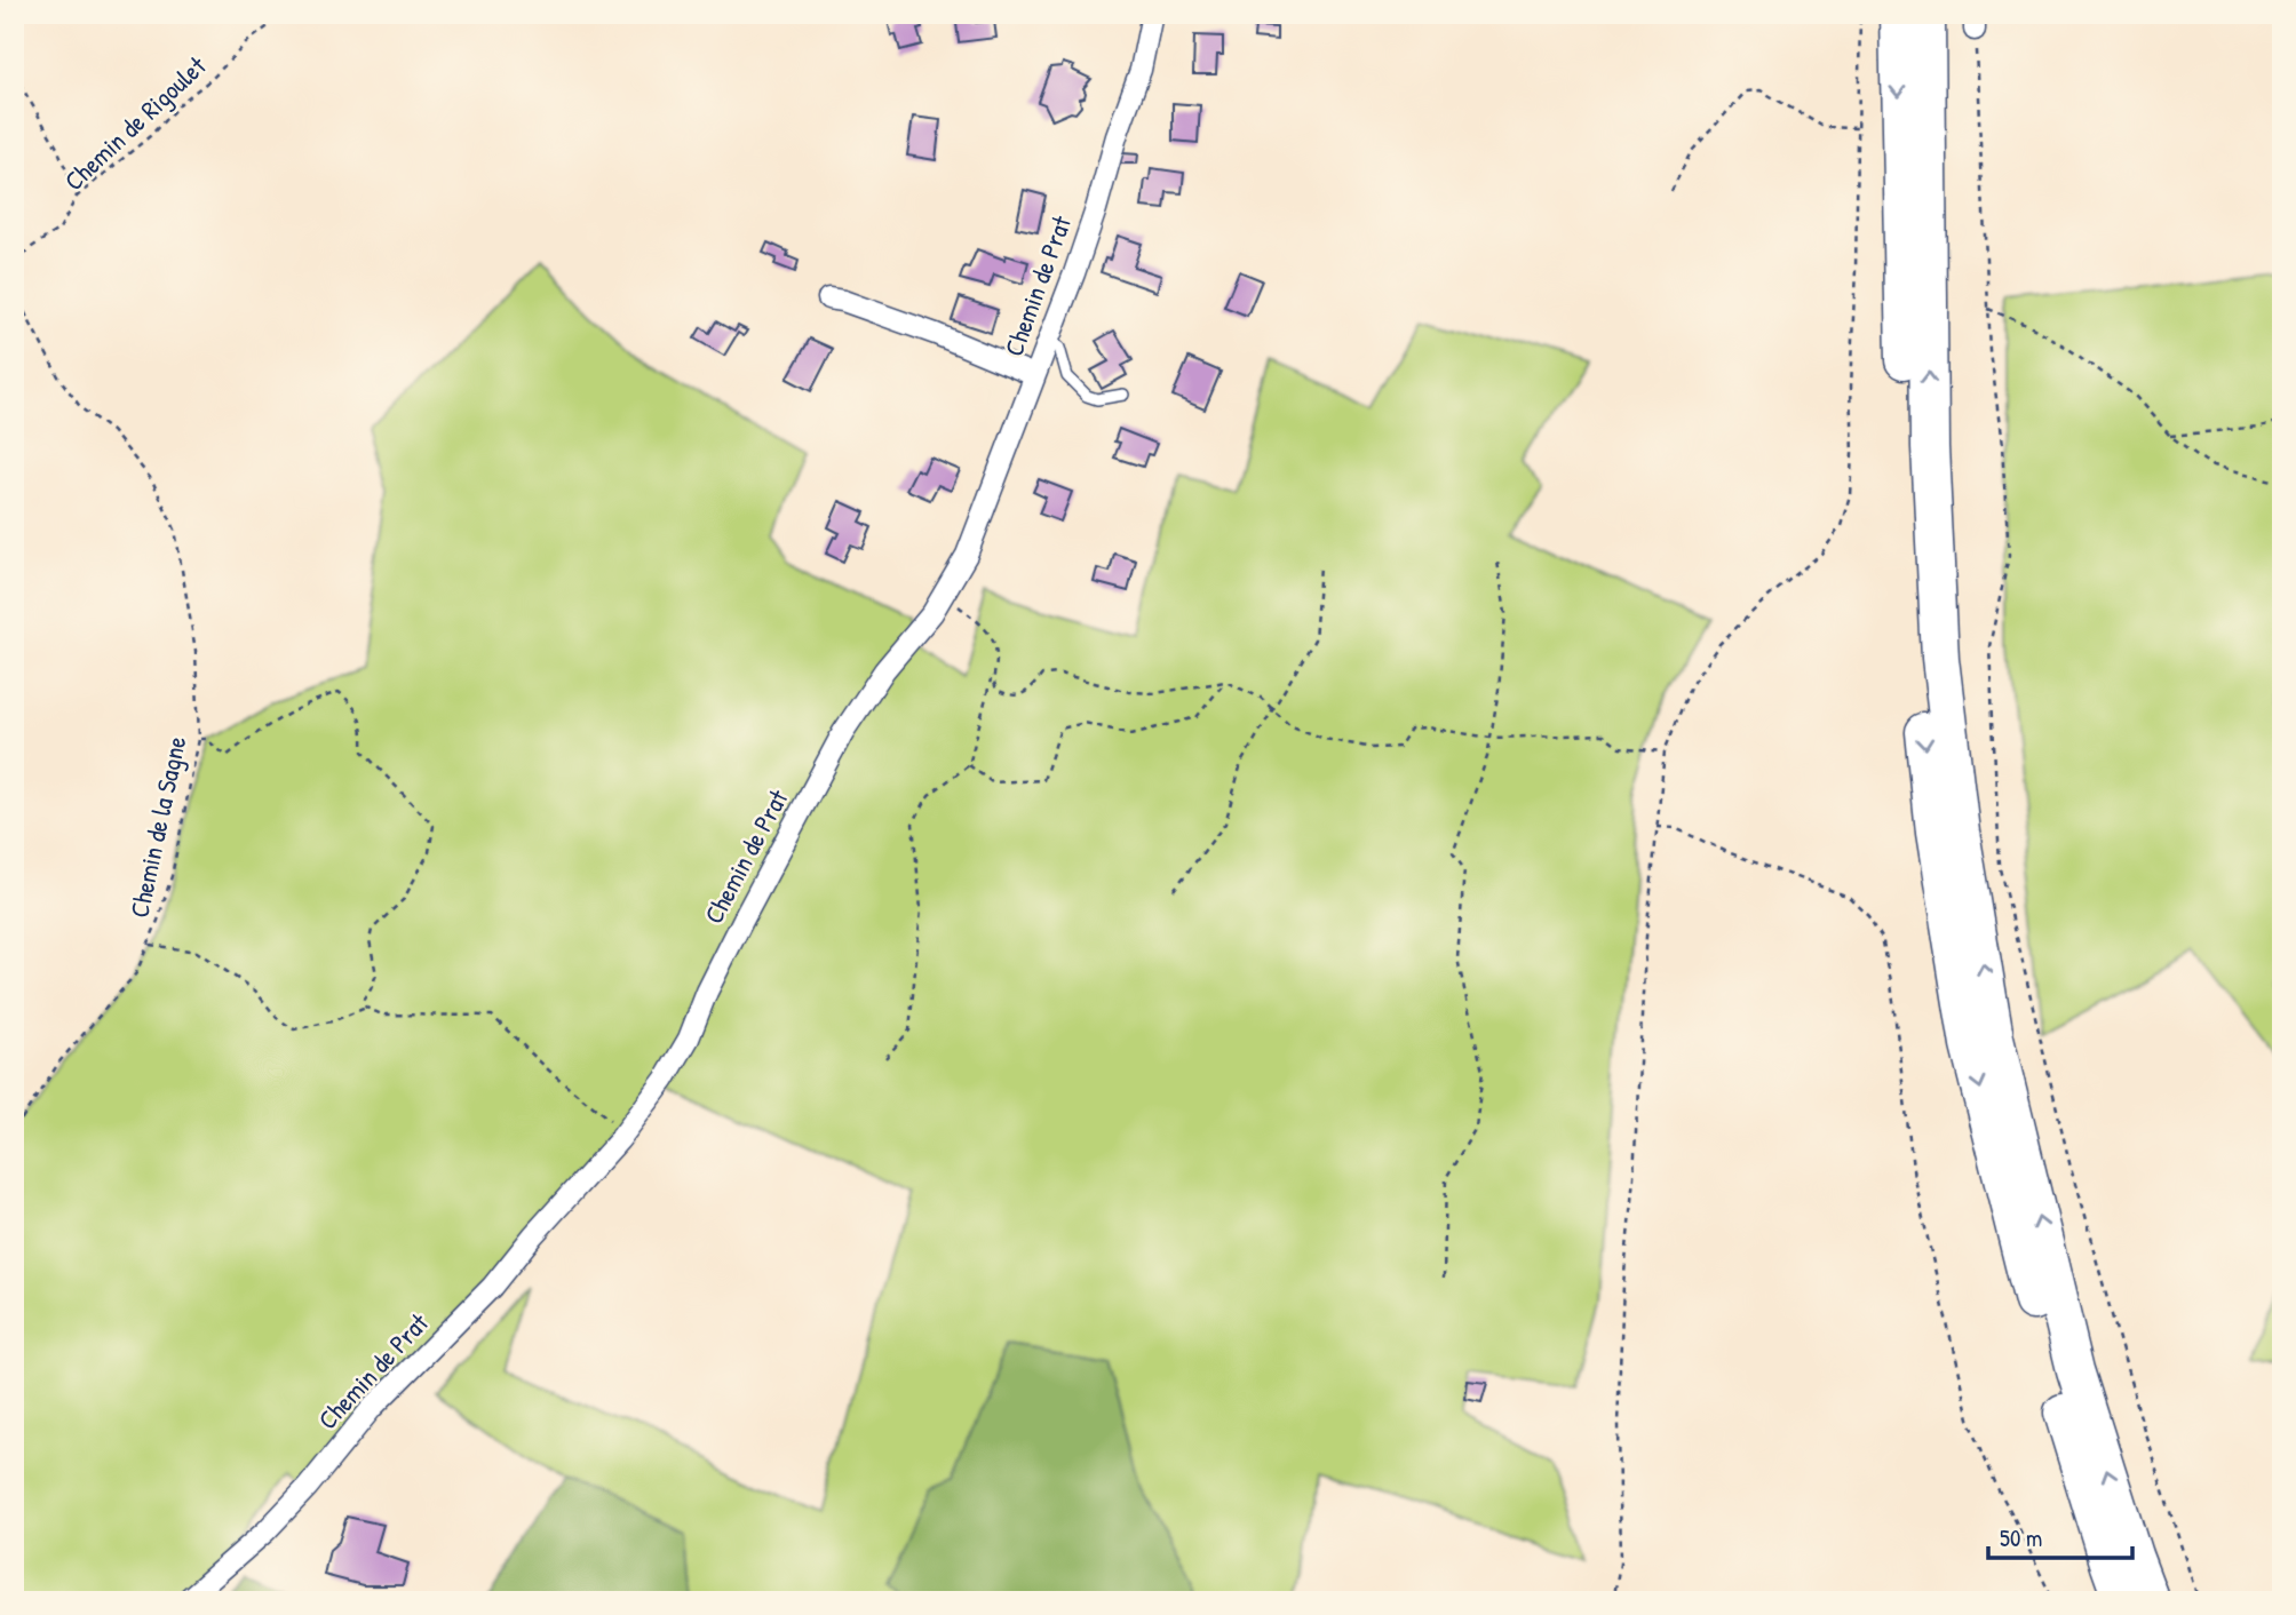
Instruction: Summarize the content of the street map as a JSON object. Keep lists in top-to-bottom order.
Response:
{
  "streets": {
    "street": ["Chemin de Prat"],
    "path": ["Chemin de Rigoulet", "Chemin de la Sagne"]
  },
  "scale_bar": "50 m"
}
